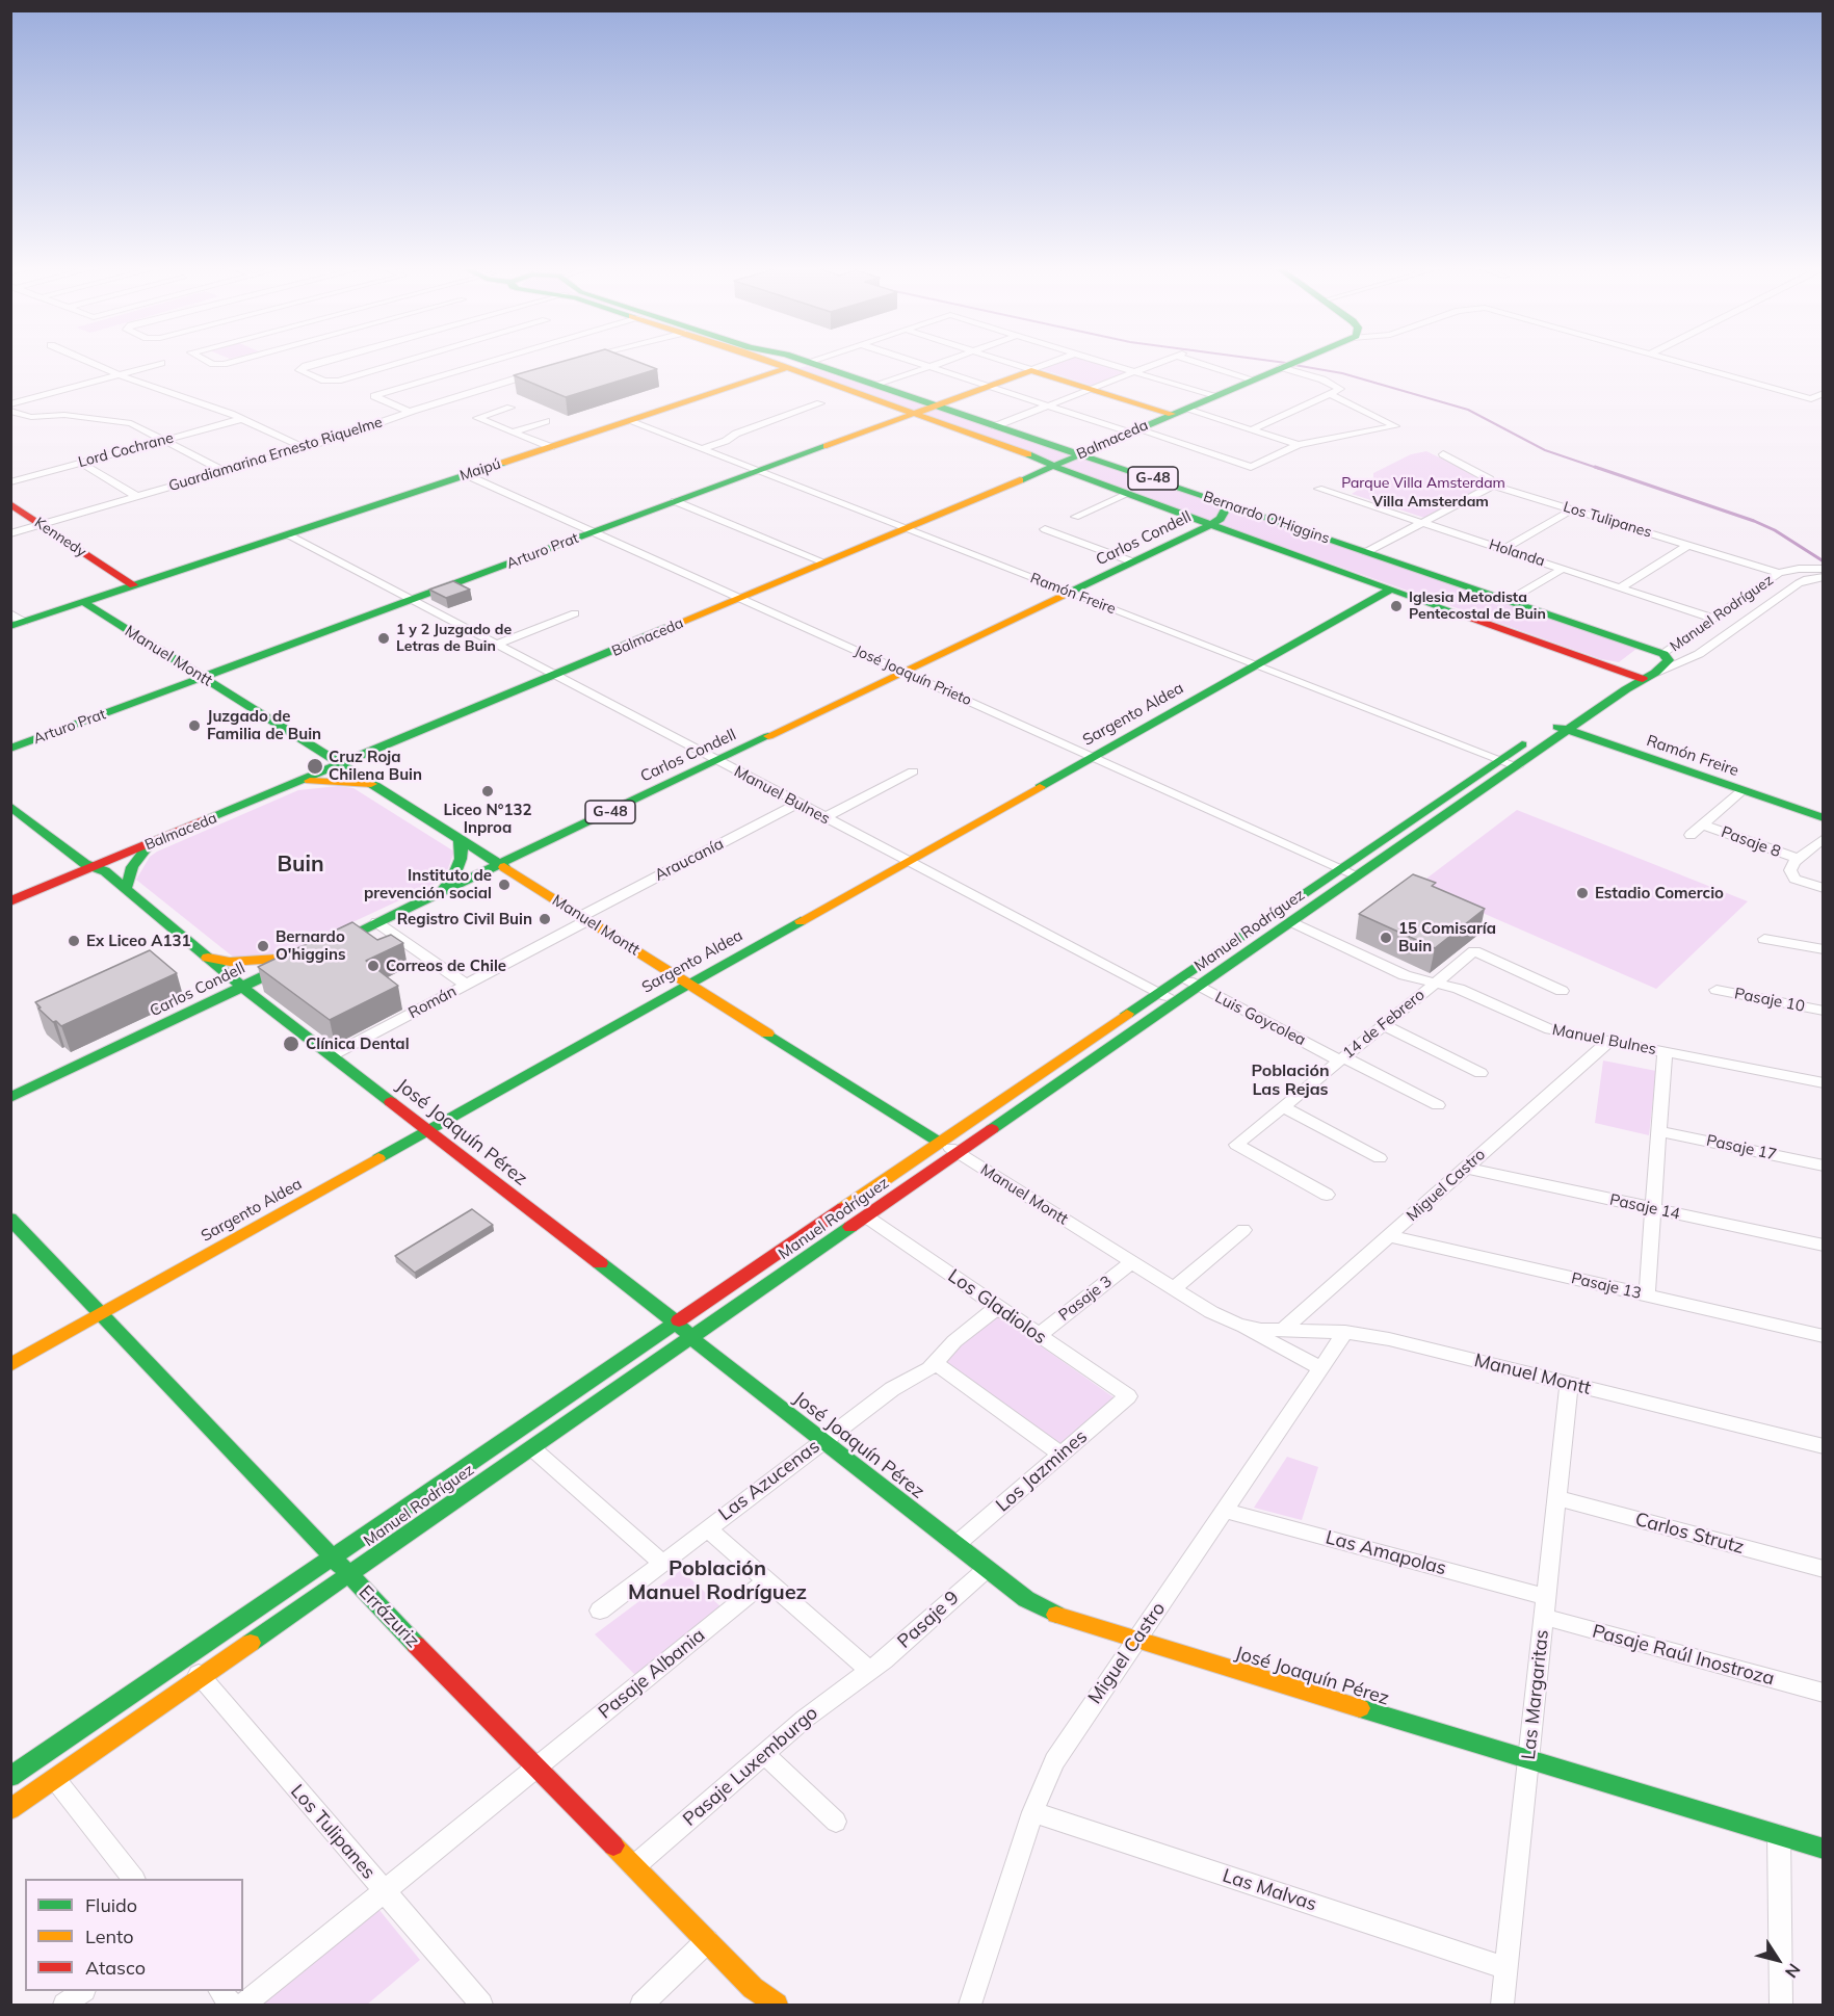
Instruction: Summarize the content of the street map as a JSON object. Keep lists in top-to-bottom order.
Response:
{
  "streets": {
    "main road": [
      "Balmaceda",
      "Maipú",
      "G-48",
      "Bernardo O'Higgins",
      "Kennedy",
      "Carlos Condell",
      "Arturo Prat",
      "Ramón Freire",
      "Manuel Rodríguez",
      "Manuel Montt",
      "Sargento Aldea",
      "José Joaquín Pérez",
      "Errázuriz"
    ],
    "street": [
      "Lord Cochrane",
      "Guardiamarina Ernesto Riquelme",
      "Los Tulipanes",
      "Holanda",
      "José Joaquín Prieto",
      "Manuel Bulnes",
      "Pasaje 8",
      "Araucanía",
      "Pasaje 10",
      "Román",
      "Luis Goycolea",
      "14 de Febrero",
      "Pasaje 17",
      "Miguel Castro",
      "Pasaje 14",
      "Pasaje 13",
      "Pasaje 3",
      "Los Gladiolos",
      "Los Jazmines",
      "Las Azucenas",
      "Carlos Strutz",
      "Las Amapolas",
      "Pasaje 9",
      "Pasaje Raúl Inostroza",
      "Pasaje Albania",
      "Las Margaritas",
      "Pasaje Luxemburgo",
      "Las Malvas"
    ]
  },
  "crossings": [
    ["Balmaceda", "Bernardo O'Higgins"],
    ["Balmaceda", "Ramón Freire"],
    ["Balmaceda", "Manuel Montt"],
    ["Balmaceda", "José Joaquín Prieto"],
    ["Balmaceda", "Manuel Bulnes"],
    ["Balmaceda", "José Joaquín Pérez"],
    ["Guardiamarina Ernesto Riquelme", "Kennedy"],
    ["Maipú", "Bernardo O'Higgins"],
    ["Maipú", "Kennedy"],
    ["Maipú", "Ramón Freire"],
    ["Maipú", "Manuel Montt"],
    ["Maipú", "José Joaquín Prieto"],
    ["Maipú", "Manuel Bulnes"],
    ["G-48", "Bernardo O'Higgins"],
    ["G-48", "Carlos Condell"],
    ["Bernardo O'Higgins", "Carlos Condell"],
    ["Bernardo O'Higgins", "Arturo Prat"],
    ["Bernardo O'Higgins", "Manuel Rodríguez"],
    ["Bernardo O'Higgins", "Sargento Aldea"],
    ["Los Tulipanes", "Manuel Rodríguez"],
    ["Los Tulipanes", "Pasaje Albania"],
    ["Carlos Condell", "Ramón Freire"],
    ["Carlos Condell", "Manuel Montt"],
    ["Carlos Condell", "José Joaquín Prieto"],
    ["Carlos Condell", "Manuel Bulnes"],
    ["Carlos Condell", "Román"],
    ["Carlos Condell", "José Joaquín Pérez"],
    ["Arturo Prat", "Ramón Freire"],
    ["Arturo Prat", "Manuel Montt"],
    ["Arturo Prat", "José Joaquín Prieto"],
    ["Arturo Prat", "Manuel Bulnes"],
    ["Holanda", "Manuel Rodríguez"],
    ["Ramón Freire", "Manuel Rodríguez"],
    ["Ramón Freire", "Sargento Aldea"],
    ["Manuel Rodríguez", "Manuel Montt"],
    ["Manuel Rodríguez", "José Joaquín Prieto"],
    ["Manuel Rodríguez", "Manuel Bulnes"],
    ["Manuel Rodríguez", "Luis Goycolea"],
    ["Manuel Rodríguez", "José Joaquín Pérez"],
    ["Manuel Rodríguez", "Los Gladiolos"],
    ["Manuel Rodríguez", "Errázuriz"],
    ["Manuel Montt", "Sargento Aldea"],
    ["Manuel Montt", "Araucanía"],
    ["Manuel Montt", "Román"],
    ["Manuel Montt", "Miguel Castro"],
    ["Manuel Montt", "Pasaje 3"],
    ["Manuel Montt", "Las Margaritas"],
    ["José Joaquín Prieto", "Sargento Aldea"],
    ["Sargento Aldea", "Manuel Bulnes"],
    ["Sargento Aldea", "José Joaquín Pérez"],
    ["Sargento Aldea", "Errázuriz"],
    ["Manuel Bulnes", "Araucanía"],
    ["Manuel Bulnes", "14 de Febrero"],
    ["Manuel Bulnes", "Miguel Castro"],
    ["Araucanía", "Román"],
    ["Román", "José Joaquín Pérez"],
    ["Luis Goycolea", "14 de Febrero"],
    ["José Joaquín Pérez", "Miguel Castro"],
    ["José Joaquín Pérez", "Los Jazmines"],
    ["José Joaquín Pérez", "Las Azucenas"],
    ["José Joaquín Pérez", "Pasaje 9"],
    ["José Joaquín Pérez", "Las Margaritas"],
    ["Miguel Castro", "Pasaje 14"],
    ["Miguel Castro", "Pasaje 13"],
    ["Miguel Castro", "Las Amapolas"],
    ["Miguel Castro", "Las Malvas"],
    ["Pasaje 3", "Los Gladiolos"],
    ["Los Gladiolos", "Los Jazmines"],
    ["Los Gladiolos", "Las Azucenas"],
    ["Carlos Strutz", "Las Margaritas"],
    ["Las Amapolas", "Pasaje Raúl Inostroza"],
    ["Las Amapolas", "Las Margaritas"],
    ["Errázuriz", "Pasaje Albania"],
    ["Errázuriz", "Pasaje Luxemburgo"],
    ["Pasaje 9", "Pasaje Luxemburgo"],
    ["Pasaje Raúl Inostroza", "Las Margaritas"],
    ["Las Margaritas", "Las Malvas"]
  ],
  "districts": [
    "Villa Amsterdam",
    "Buin",
    "Población Las Rejas",
    "Población Manuel Rodríguez"
  ],
  "parks": ["Parque Villa Amsterdam"],
  "places": [
    "Iglesia Metodista Pentecostal de Buin",
    "1 y 2 Juzgado de Letras de Buin",
    "Juzgado de Familia de Buin",
    "Cruz Roja Chilena Buin",
    "Liceo N°132 Inproa",
    "Instituto de prevención social",
    "Estadio Comercio",
    "Registro Civil Buin",
    "15 Comisaría Buin",
    "Ex Liceo A131",
    "Bernardo O'higgins",
    "Correos de Chile",
    "Clínica Dental"
  ],
  "legend": ["Fluido", "Lento", "Atasco"],
  "north": "bottom right"
}
